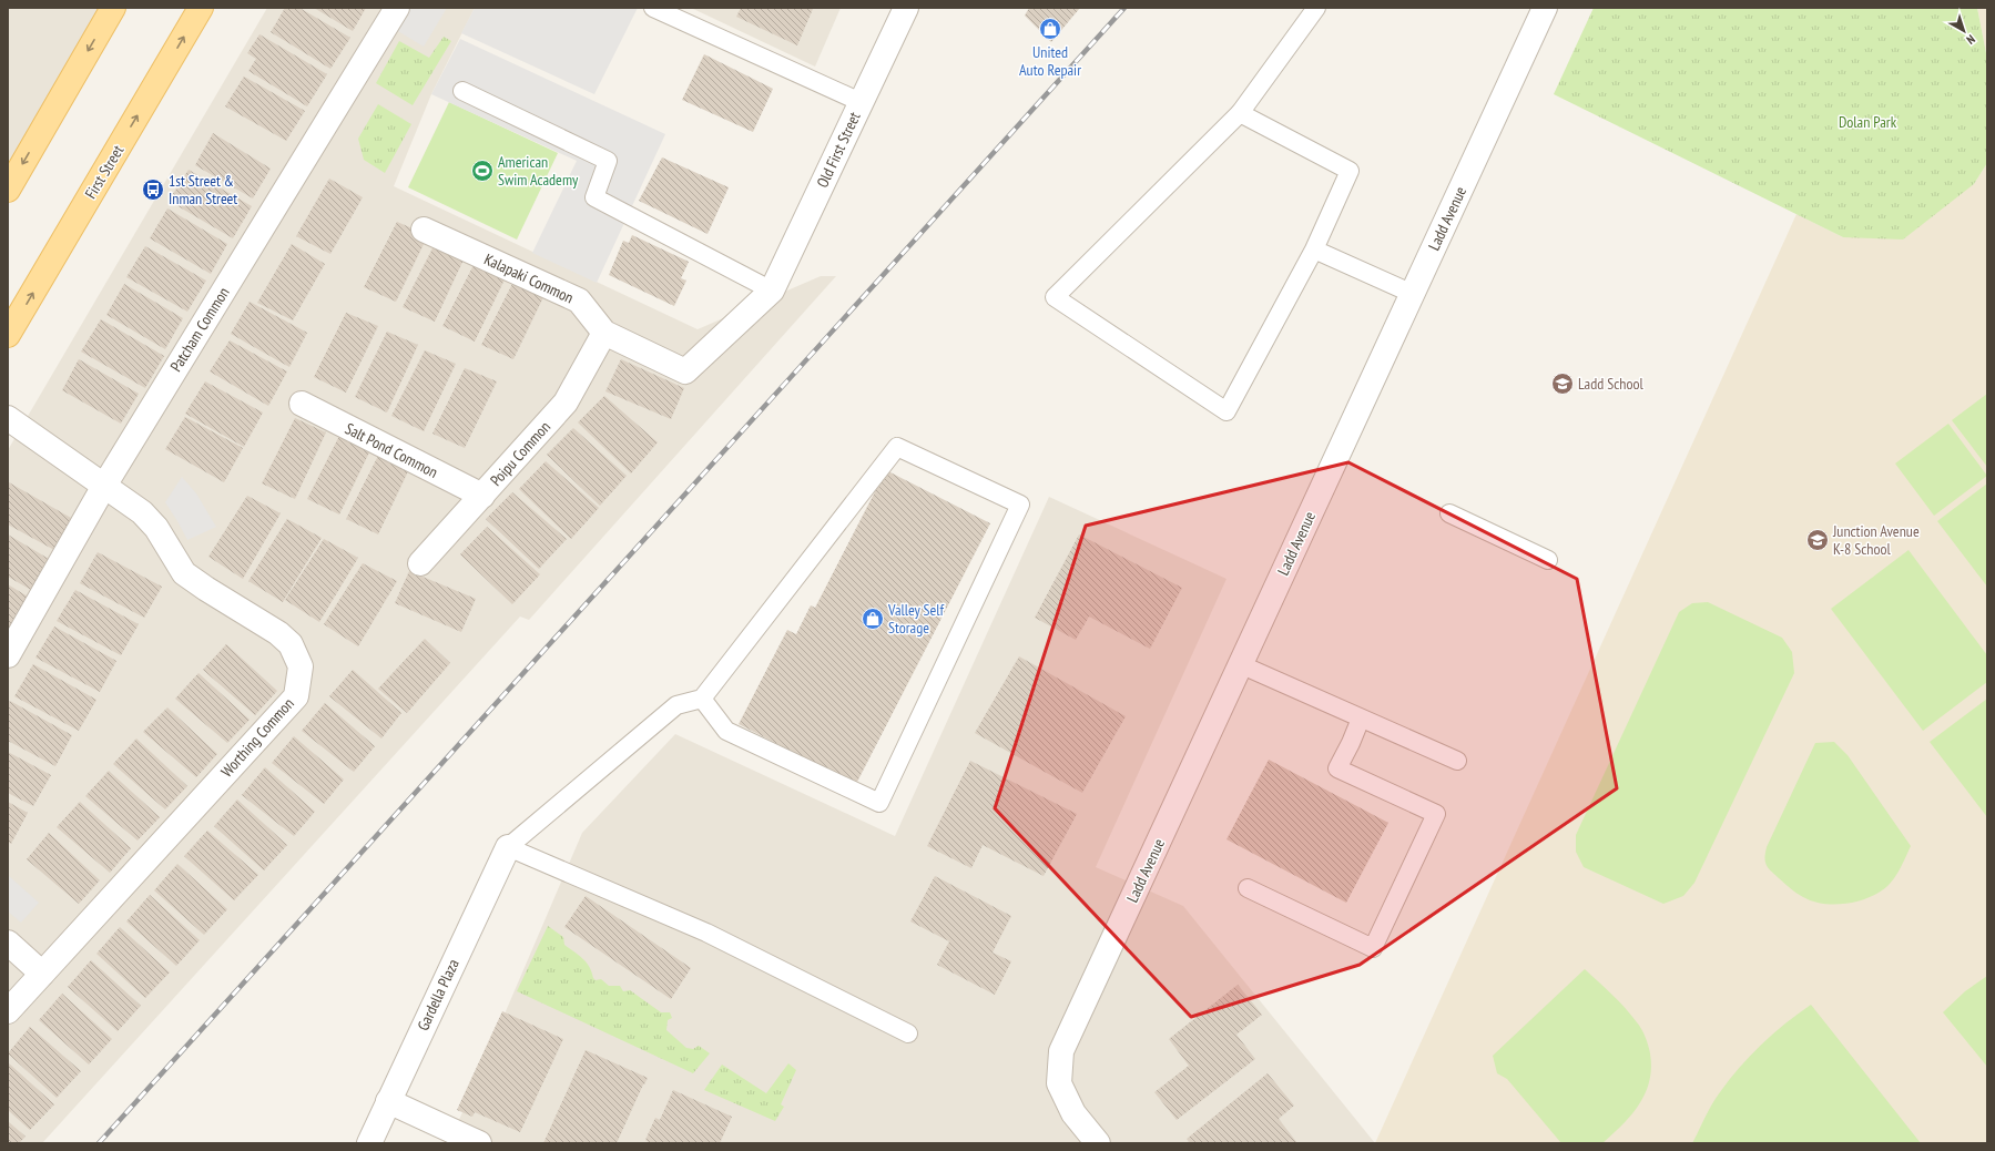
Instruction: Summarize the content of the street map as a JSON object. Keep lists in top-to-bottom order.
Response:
{
  "streets": {
    "main road": ["First Street"],
    "street": [
      "Old First Street",
      "Ladd Avenue",
      "Kalapaki Common",
      "Patcham Common",
      "Salt Pond Common",
      "Poipu Common",
      "Worthing Common",
      "Gardella Plaza"
    ]
  },
  "crossings": [
    ["Old First Street", "Kalapaki Common"],
    ["Kalapaki Common", "Poipu Common"],
    ["Patcham Common", "Worthing Common"],
    ["Salt Pond Common", "Poipu Common"]
  ],
  "parks": ["Dolan Park"],
  "places": {
    "shop": ["United Auto Repair", "Valley Self Storage"],
    "sports": ["American Swim Academy"],
    "bus stop": ["1st Street & Inman Street"],
    "school or university": ["Ladd School", "Junction Avenue K-8 School"]
  },
  "north": "bottom right"
}
